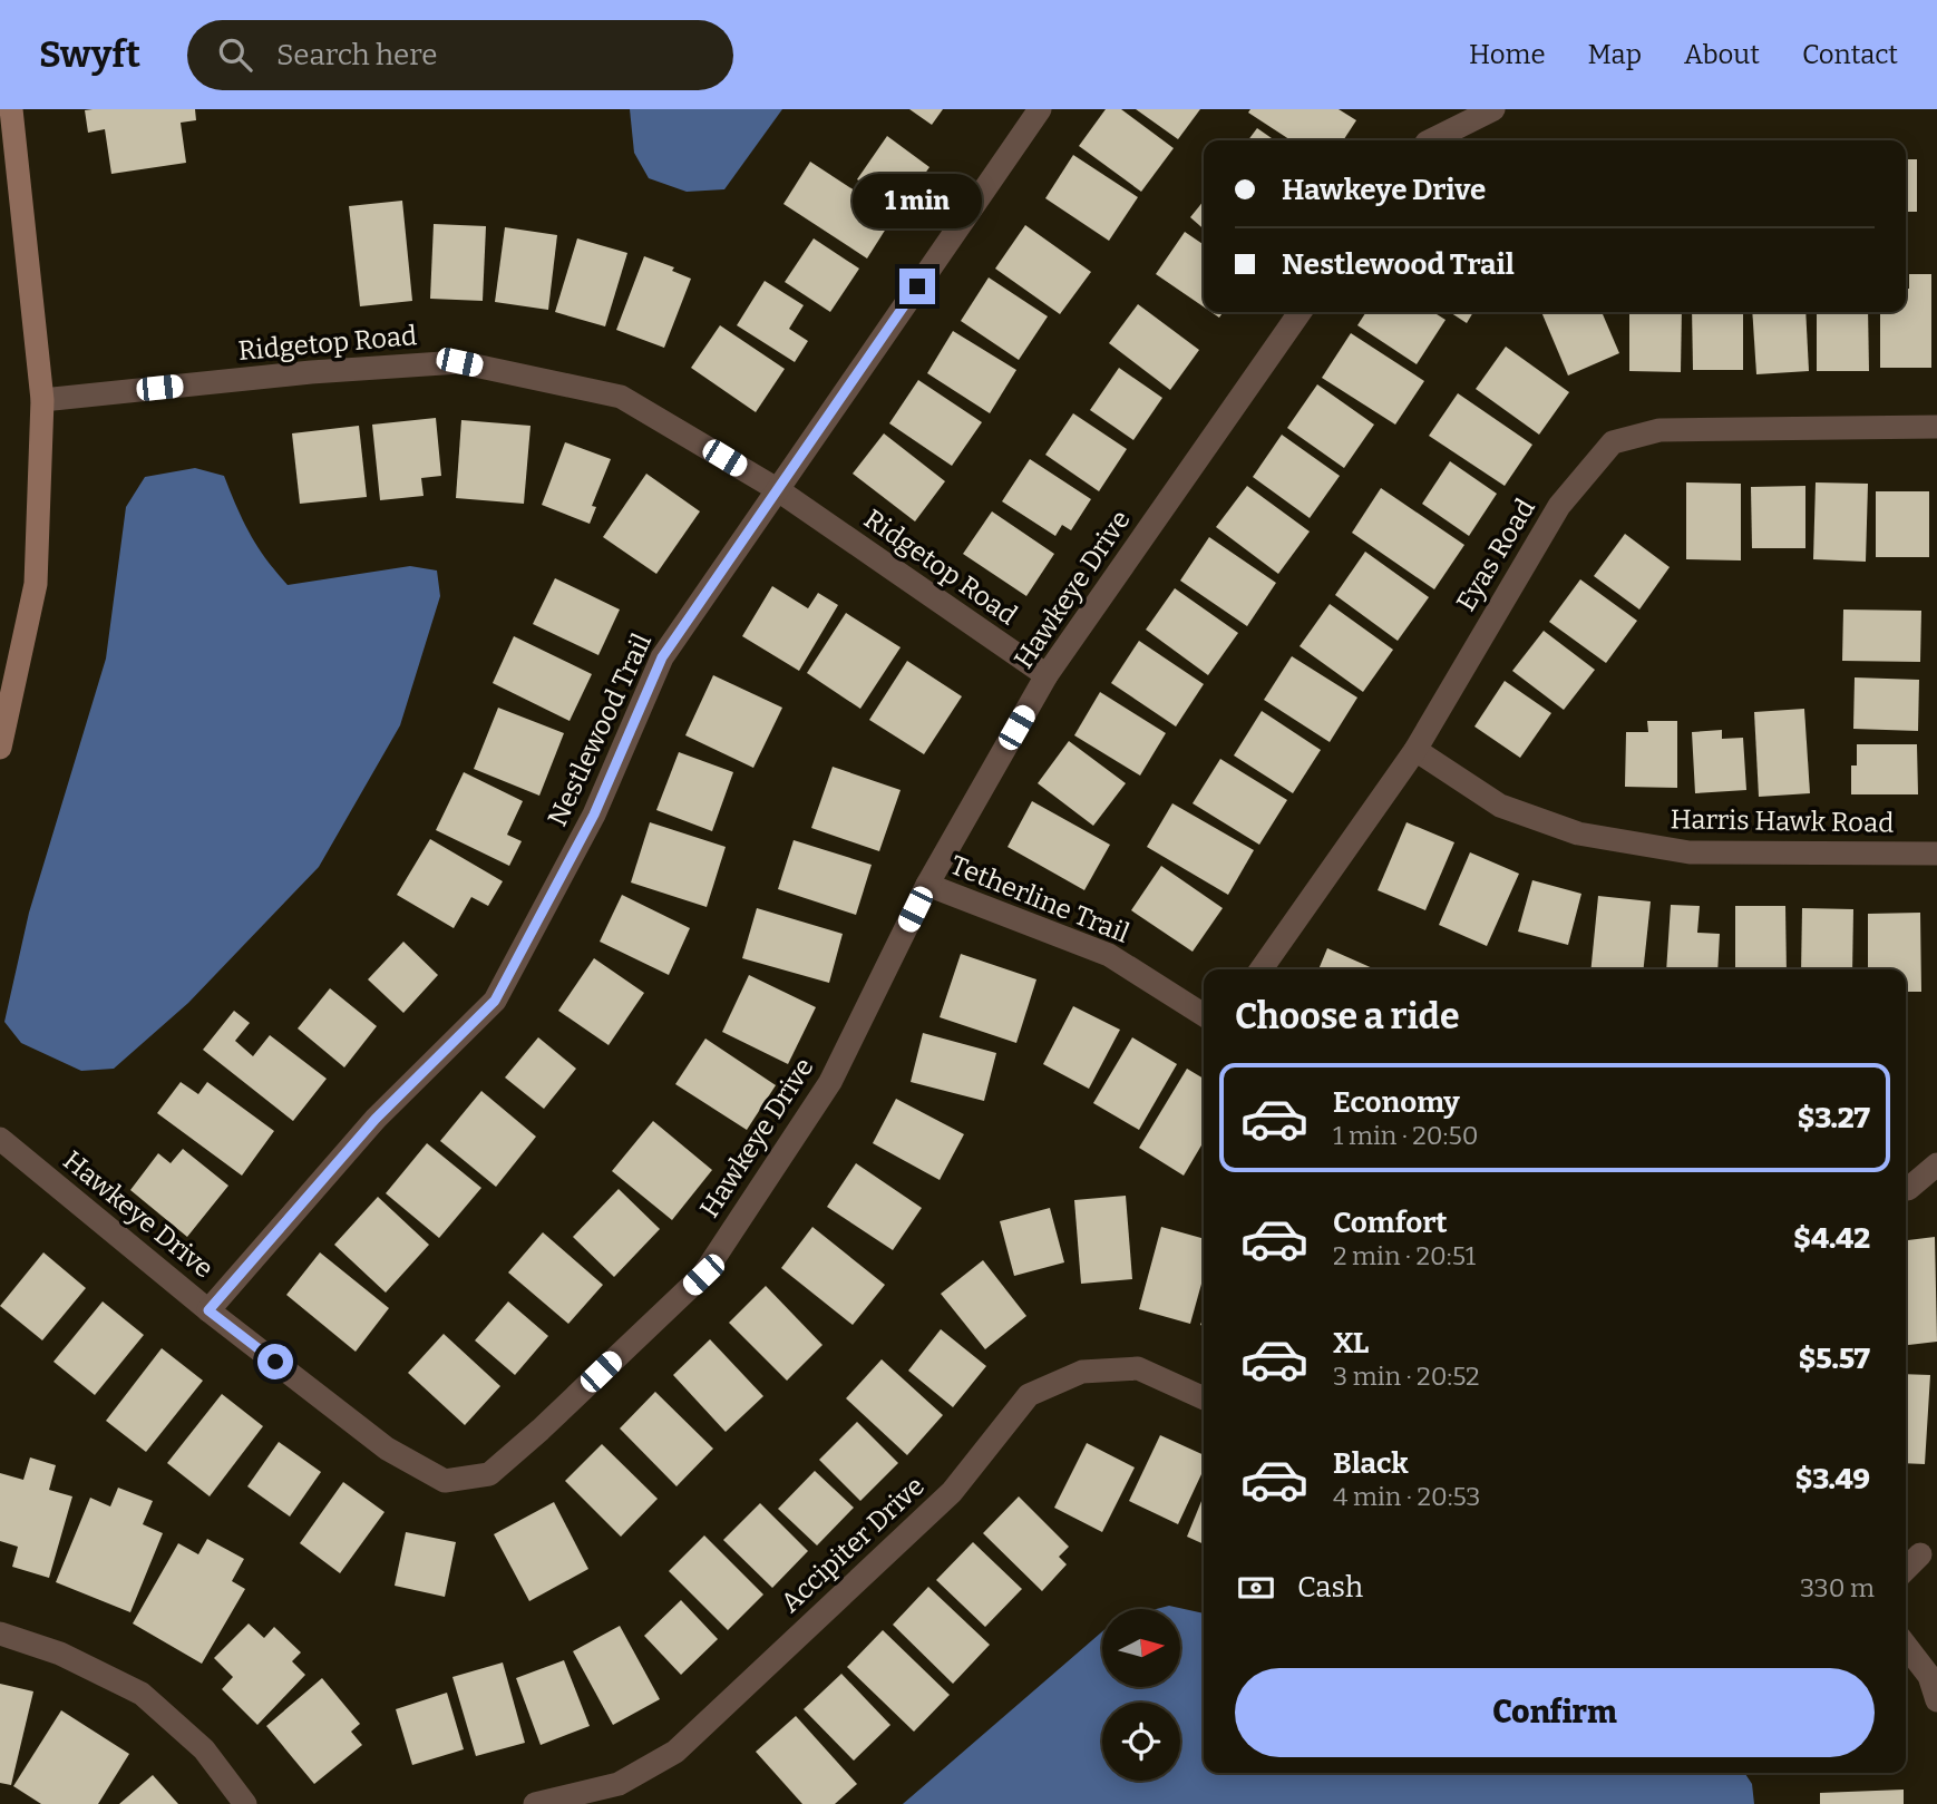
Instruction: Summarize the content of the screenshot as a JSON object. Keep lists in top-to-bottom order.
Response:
{
  "streets": {
    "street": [
      "Ridgetop Road",
      "Eyas Road",
      "Hawkeye Drive",
      "Nestlewood Trail",
      "Harris Hawk Road",
      "Tetherline Trail",
      "Accipiter Drive"
    ]
  },
  "crossings": [
    ["Ridgetop Road", "Hawkeye Drive"],
    ["Ridgetop Road", "Nestlewood Trail"],
    ["Eyas Road", "Harris Hawk Road"],
    ["Hawkeye Drive", "Nestlewood Trail"],
    ["Hawkeye Drive", "Tetherline Trail"]
  ],
  "north": "right",
  "page": {
    "header": "Swyft",
    "search": "Search here",
    "nav": [
      "Home",
      "Map",
      "About",
      "Contact"
    ],
    "banner": ["Hawkeye Drive", "Nestlewood Trail"],
    "bubble": "1 min",
    "heading": "Choose a ride",
    "list": [
      {
        "name": "Economy",
        "note": "1 min · 20:50",
        "value": "$3.27"
      },
      {
        "name": "Comfort",
        "note": "2 min · 20:51",
        "value": "$4.42"
      },
      {
        "name": "XL",
        "note": "3 min · 20:52",
        "value": "$5.57"
      },
      {
        "name": "Black",
        "note": "4 min · 20:53",
        "value": "$3.49"
      }
    ],
    "pay": ["Cash", "330 m"],
    "buttons": "Confirm"
  }
}
